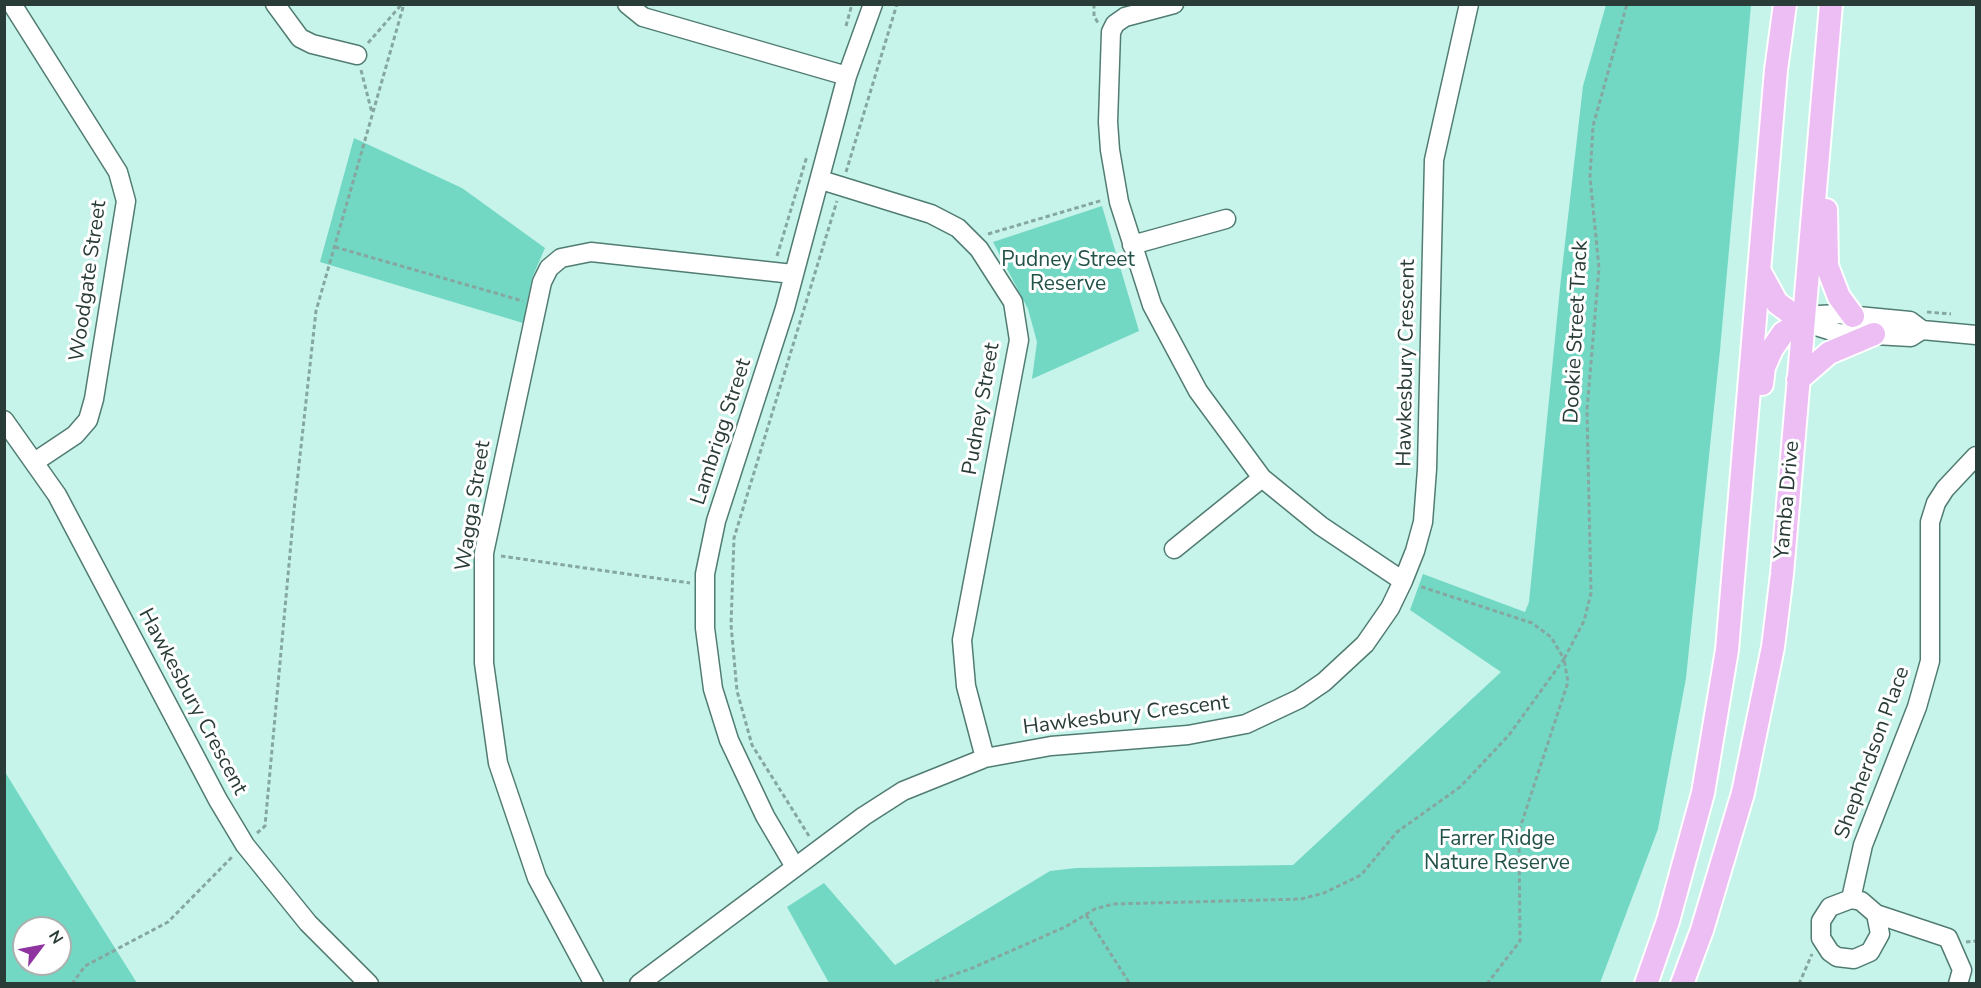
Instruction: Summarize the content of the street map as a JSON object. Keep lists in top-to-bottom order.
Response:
{
  "streets": {
    "main road": ["Yamba Drive"],
    "street": [
      "Woodgate Street",
      "Hawkesbury Crescent",
      "Pudney Street",
      "Lambrigg Street",
      "Wagga Street",
      "Shepherdson Place"
    ],
    "path": ["Dookie Street Track"]
  },
  "crossings": [
    ["Woodgate Street", "Hawkesbury Crescent"],
    ["Hawkesbury Crescent", "Pudney Street"],
    ["Hawkesbury Crescent", "Lambrigg Street"],
    ["Pudney Street", "Lambrigg Street"],
    ["Lambrigg Street", "Wagga Street"]
  ],
  "parks": ["Pudney Street Reserve", "Farrer Ridge Nature Reserve"],
  "north": "top right"
}
